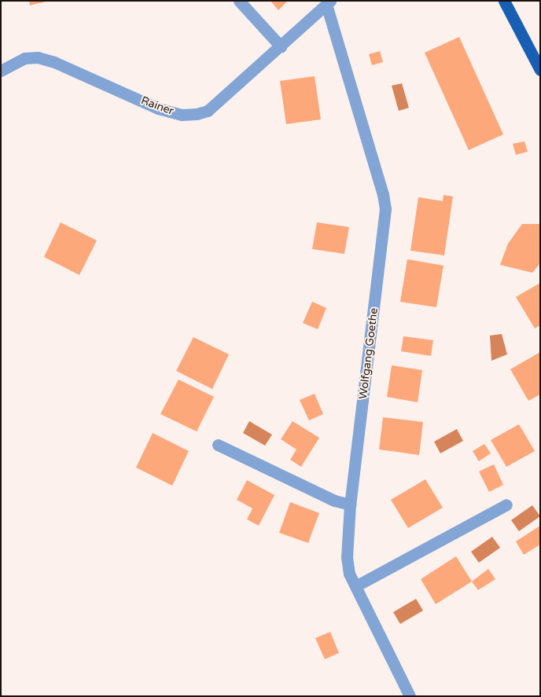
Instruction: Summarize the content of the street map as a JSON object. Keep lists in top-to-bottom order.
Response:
{
  "streets": {
    "street": ["Rainer", "Wolfgang Goethe"]
  },
  "crossings": [
    ["Rainer", "Wolfgang Goethe"]
  ]
}
